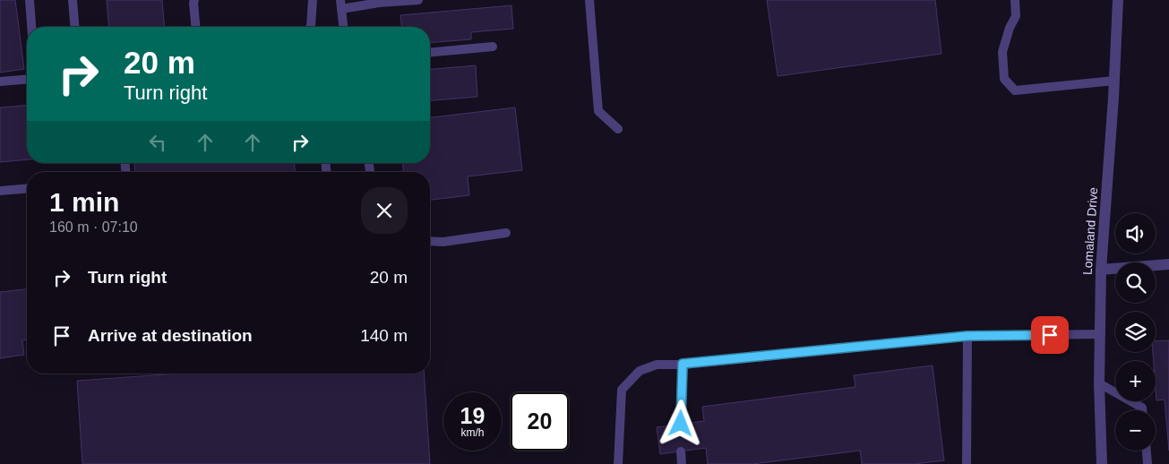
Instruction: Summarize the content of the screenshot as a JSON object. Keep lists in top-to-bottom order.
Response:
{
  "streets": {
    "street": ["Lomaland Drive"]
  },
  "page": {
    "turn": ["20 m", "Turn right"],
    "heading": ["1 min", "160 m · 07:10"],
    "map_buttons": ["+", "−"],
    "list": [
      {
        "name": "Turn right",
        "value": "20 m"
      },
      {
        "name": "Arrive at destination",
        "value": "140 m"
      }
    ],
    "speed": "19 km/h",
    "limit": "20"
  }
}
